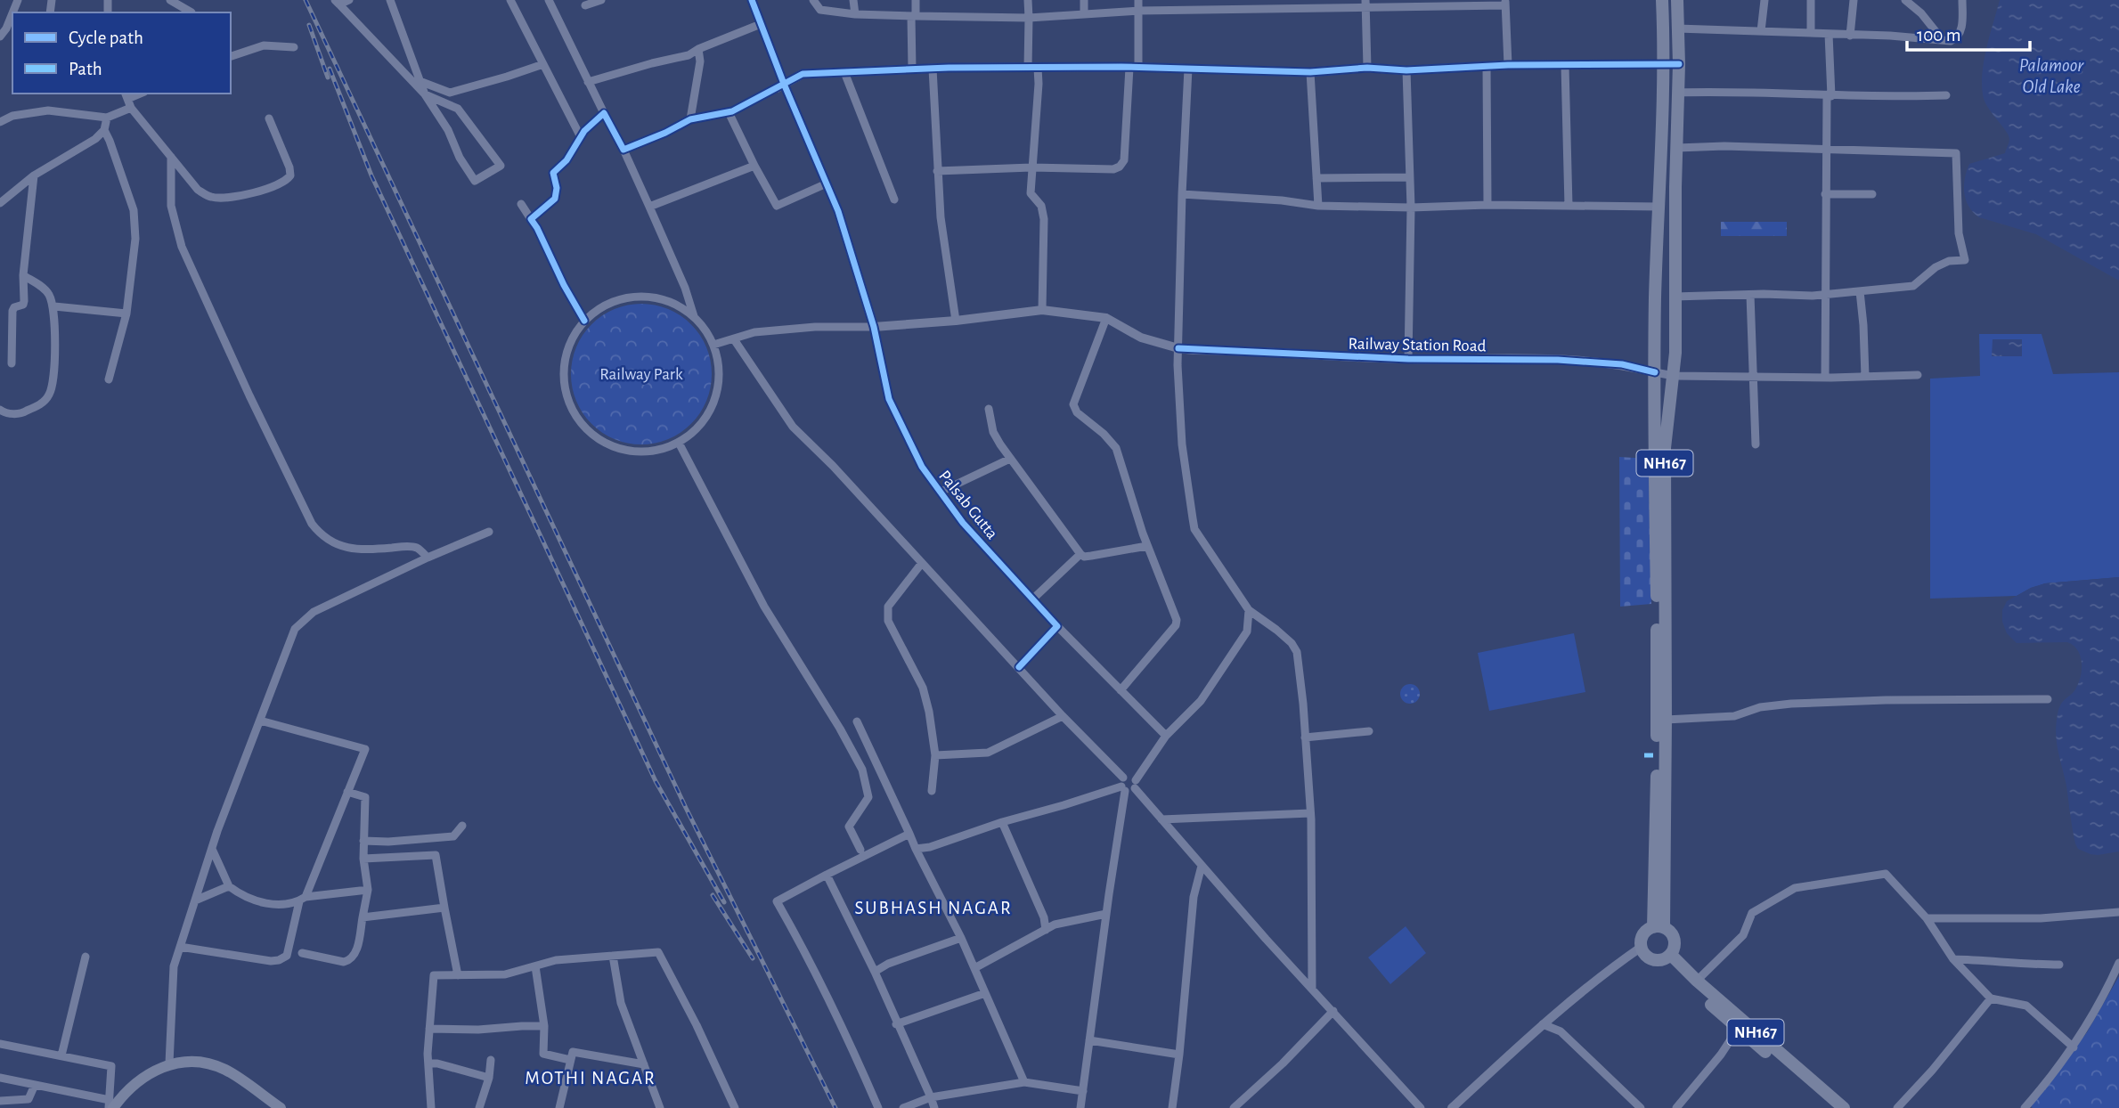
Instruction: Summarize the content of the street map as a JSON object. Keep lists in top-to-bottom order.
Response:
{
  "streets": {
    "highway": ["NH167"],
    "street": ["Railway Station Road", "Palsab Gutta"]
  },
  "crossings": [
    ["Railway Station Road", "NH167"]
  ],
  "districts": ["SUBHASH NAGAR", "MOTHI NAGAR"],
  "water": ["Palamoor Old Lake"],
  "parks": ["Railway Park"],
  "legend": ["Cycle path", "Path"],
  "scale_bar": "100 m"
}
